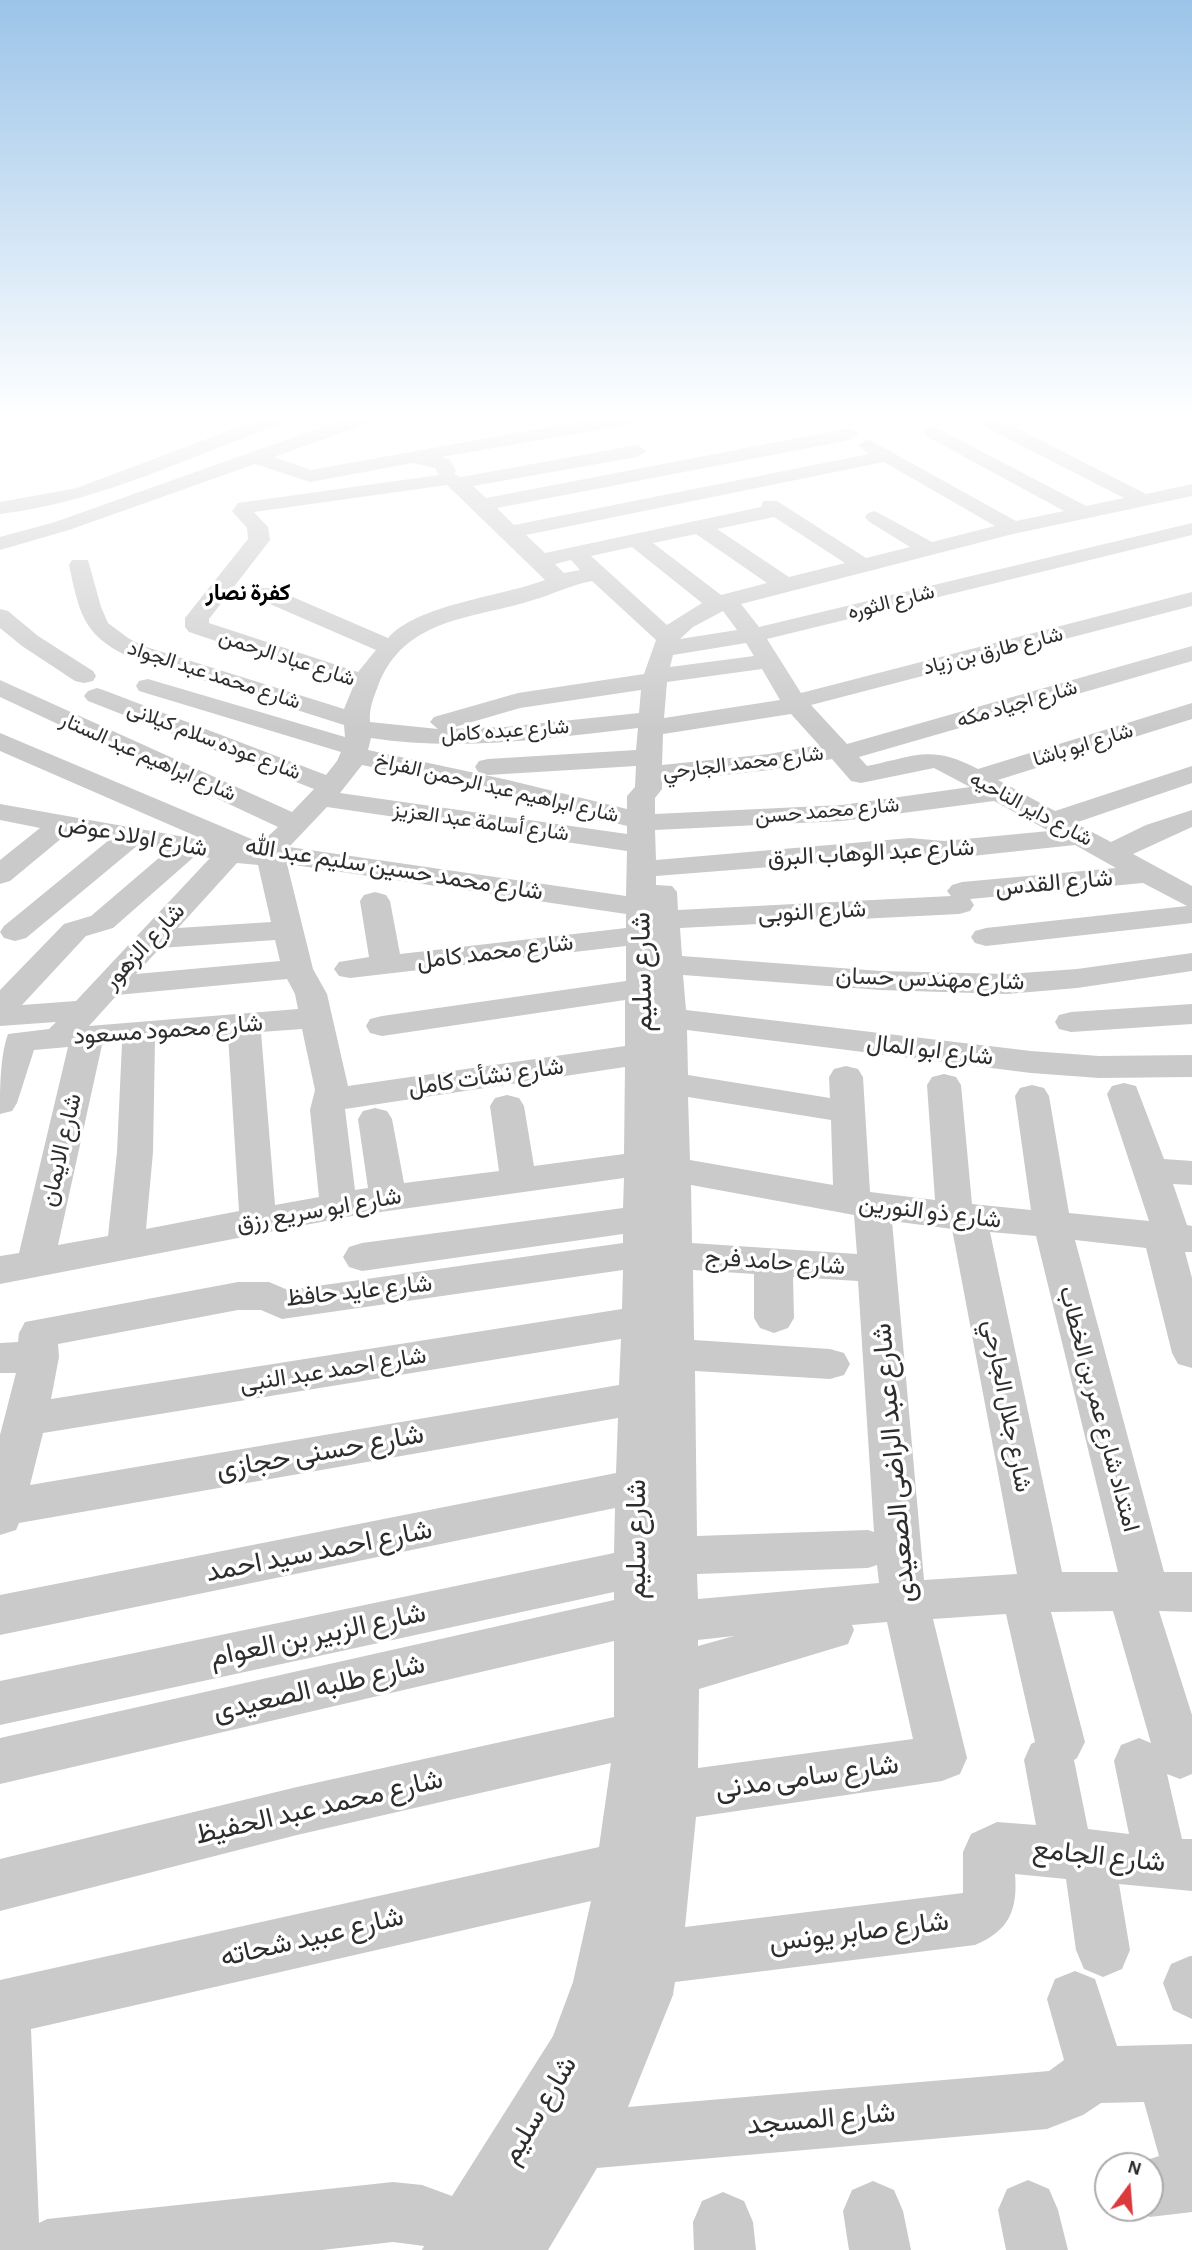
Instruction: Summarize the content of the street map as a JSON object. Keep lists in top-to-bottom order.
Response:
{
  "streets": {
    "street": [
      "شارع الثوره",
      "شارع طارق بن زياد",
      "شارع عباد الرحمن",
      "شارع محمد عبد الجواد",
      "شارع اجياد مكه",
      "شارع عبده كامل",
      "شارع عوده سلام كيلانى",
      "شارع ابو باشا",
      "شارع ابراهيم عبد الستار",
      "شارع محمد الجارحي",
      "شارع ابراهيم عبد الرحمن الفراخ",
      "شارع داير الناحيه",
      "شارع محمد حسن",
      "شارع أسامة عبد العزيز",
      "شارع اولاد عوض",
      "شارع عبد الوهاب البرق",
      "شارع محمد حسين سليم عبد الله",
      "شارع القدس",
      "شارع النوبى",
      "شارع الزهور",
      "شارع محمد كامل",
      "شارع سليم",
      "شارع مهندس حسان",
      "شارع محمود مسعود",
      "شارع ابو المال",
      "شارع نشأت كامل",
      "شارع الايمان",
      "شارع ابو سريع رزق",
      "شارع ذو النورين",
      "شارع حامد فرج",
      "شارع عايد حافظ",
      "شارع احمد عبد النبى",
      "شارع جلال الجارحي",
      "امتداد شارع عمر بن الخطاب",
      "شارع حسنى حجازى",
      "شارع عبد الراضى الصعيدى",
      "شارع احمد سيد احمد",
      "شارع الزبير بن العوام",
      "شارع طلبه الصعيدى",
      "شارع سامى مدنى",
      "شارع محمد عبد الحفيظ",
      "شارع الجامع",
      "شارع صابر يونس",
      "شارع عبيد شحاته",
      "شارع المسجد"
    ]
  },
  "crossings": [
    ["شارع الثوره", "شارع سليم"],
    ["شارع طارق بن زياد", "شارع عبده كامل"],
    ["شارع طارق بن زياد", "شارع سليم"],
    ["شارع محمد عبد الجواد", "شارع عبده كامل"],
    ["شارع محمد عبد الجواد", "شارع ابراهيم عبد الرحمن الفراخ"],
    ["شارع اجياد مكه", "شارع محمد الجارحي"],
    ["شارع اجياد مكه", "شارع داير الناحيه"],
    ["شارع عبده كامل", "شارع ابراهيم عبد الرحمن الفراخ"],
    ["شارع عبده كامل", "شارع سليم"],
    ["شارع عوده سلام كيلانى", "شارع أسامة عبد العزيز"],
    ["شارع ابو باشا", "شارع داير الناحيه"],
    ["شارع ابو باشا", "شارع محمد حسن"],
    ["شارع محمد الجارحي", "شارع ابراهيم عبد الرحمن الفراخ"],
    ["شارع محمد الجارحي", "شارع داير الناحيه"],
    ["شارع محمد الجارحي", "شارع محمد حسن"],
    ["شارع محمد الجارحي", "شارع أسامة عبد العزيز"],
    ["شارع محمد الجارحي", "شارع عبد الوهاب البرق"],
    ["شارع محمد الجارحي", "شارع سليم"],
    ["شارع ابراهيم عبد الرحمن الفراخ", "شارع محمد حسن"],
    ["شارع ابراهيم عبد الرحمن الفراخ", "شارع أسامة عبد العزيز"],
    ["شارع ابراهيم عبد الرحمن الفراخ", "شارع عبد الوهاب البرق"],
    ["شارع ابراهيم عبد الرحمن الفراخ", "شارع سليم"],
    ["شارع داير الناحيه", "شارع محمد حسن"],
    ["شارع داير الناحيه", "شارع عبد الوهاب البرق"],
    ["شارع داير الناحيه", "شارع القدس"],
    ["شارع محمد حسن", "شارع أسامة عبد العزيز"],
    ["شارع محمد حسن", "شارع عبد الوهاب البرق"],
    ["شارع محمد حسن", "شارع سليم"],
    ["شارع أسامة عبد العزيز", "شارع عبد الوهاب البرق"],
    ["شارع أسامة عبد العزيز", "شارع سليم"],
    ["شارع اولاد عوض", "شارع محمد حسين سليم عبد الله"],
    ["شارع اولاد عوض", "شارع الزهور"],
    ["شارع عبد الوهاب البرق", "شارع سليم"],
    ["شارع محمد حسين سليم عبد الله", "شارع النوبى"],
    ["شارع محمد حسين سليم عبد الله", "شارع محمد كامل"],
    ["شارع محمد حسين سليم عبد الله", "شارع سليم"],
    ["شارع محمد حسين سليم عبد الله", "شارع مهندس حسان"],
    ["شارع محمد حسين سليم عبد الله", "شارع ابو المال"],
    ["شارع القدس", "شارع النوبى"],
    ["شارع النوبى", "شارع محمد كامل"],
    ["شارع النوبى", "شارع سليم"],
    ["شارع النوبى", "شارع مهندس حسان"],
    ["شارع النوبى", "شارع ابو المال"],
    ["شارع الزهور", "شارع محمود مسعود"],
    ["شارع الزهور", "شارع الايمان"],
    ["شارع محمد كامل", "شارع سليم"],
    ["شارع محمد كامل", "شارع مهندس حسان"],
    ["شارع محمد كامل", "شارع ابو المال"],
    ["شارع سليم", "شارع مهندس حسان"],
    ["شارع سليم", "شارع ابو المال"],
    ["شارع سليم", "شارع نشأت كامل"],
    ["شارع سليم", "شارع ابو سريع رزق"],
    ["شارع سليم", "شارع ذو النورين"],
    ["شارع سليم", "شارع حامد فرج"],
    ["شارع سليم", "شارع عايد حافظ"],
    ["شارع سليم", "شارع احمد عبد النبى"],
    ["شارع سليم", "شارع حسنى حجازى"],
    ["شارع سليم", "شارع احمد سيد احمد"],
    ["شارع سليم", "شارع الزبير بن العوام"],
    ["شارع سليم", "شارع طلبه الصعيدى"],
    ["شارع سليم", "شارع سامى مدنى"],
    ["شارع سليم", "شارع محمد عبد الحفيظ"],
    ["شارع سليم", "شارع صابر يونس"],
    ["شارع سليم", "شارع عبيد شحاته"],
    ["شارع سليم", "شارع المسجد"],
    ["شارع مهندس حسان", "شارع ابو المال"],
    ["شارع محمود مسعود", "شارع الايمان"],
    ["شارع الايمان", "شارع ابو سريع رزق"],
    ["شارع ابو سريع رزق", "شارع ذو النورين"],
    ["شارع ذو النورين", "شارع جلال الجارحي"],
    ["شارع ذو النورين", "امتداد شارع عمر بن الخطاب"],
    ["شارع ذو النورين", "شارع عبد الراضى الصعيدى"],
    ["شارع حامد فرج", "شارع عايد حافظ"],
    ["شارع حامد فرج", "شارع عبد الراضى الصعيدى"],
    ["شارع جلال الجارحي", "شارع طلبه الصعيدى"],
    ["شارع جلال الجارحي", "شارع الجامع"],
    ["امتداد شارع عمر بن الخطاب", "شارع طلبه الصعيدى"],
    ["امتداد شارع عمر بن الخطاب", "شارع الجامع"],
    ["شارع عبد الراضى الصعيدى", "شارع طلبه الصعيدى"],
    ["شارع عبد الراضى الصعيدى", "شارع سامى مدنى"],
    ["شارع الجامع", "شارع صابر يونس"]
  ],
  "districts": ["كفرة نصار"],
  "north": "top"
}
